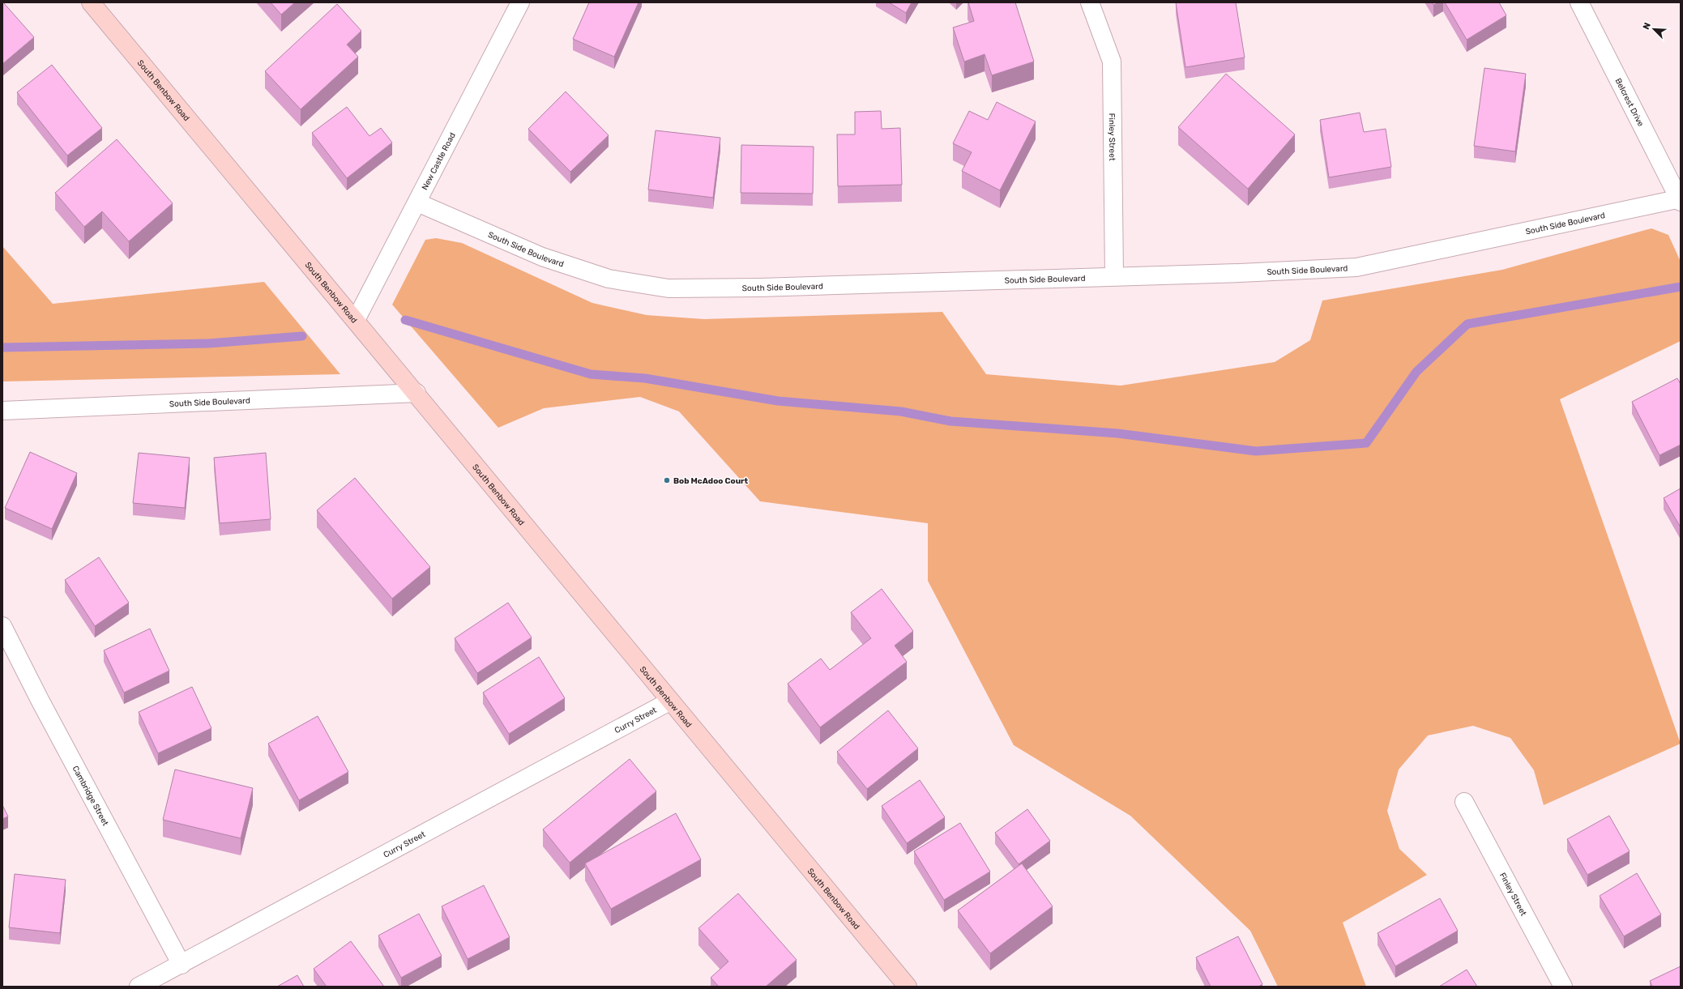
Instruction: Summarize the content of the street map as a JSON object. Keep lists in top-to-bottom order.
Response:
{
  "streets": {
    "main road": ["South Benbow Road"],
    "street": [
      "Belcrest Drive",
      "Finley Street",
      "New Castle Road",
      "South Side Boulevard",
      "Curry Street",
      "Cambridge Street"
    ]
  },
  "crossings": [
    ["South Benbow Road", "New Castle Road"],
    ["South Benbow Road", "South Side Boulevard"],
    ["South Benbow Road", "Curry Street"],
    ["Belcrest Drive", "South Side Boulevard"],
    ["Finley Street", "South Side Boulevard"],
    ["New Castle Road", "South Side Boulevard"],
    ["Curry Street", "Cambridge Street"]
  ],
  "places": ["Bob McAdoo Court"],
  "north": "top left"
}
